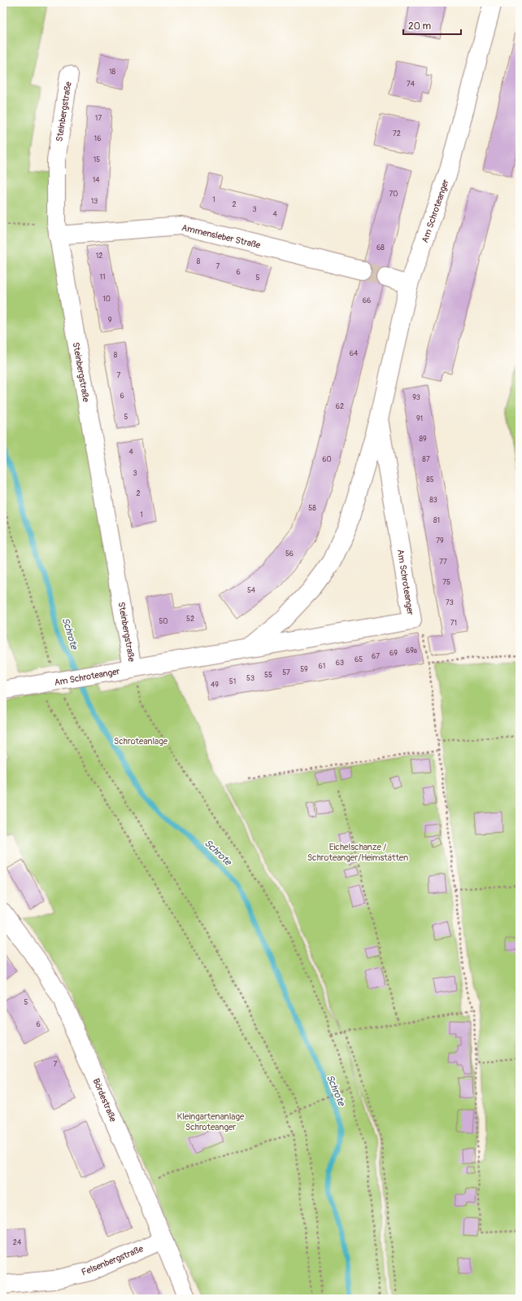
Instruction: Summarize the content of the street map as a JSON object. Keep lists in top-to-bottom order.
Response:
{
  "streets": {
    "street": [
      "Steinbergstraße",
      "Am Schroteanger",
      "Ammensleber Straße",
      "Bördestraße",
      "Felsenbergstraße"
    ]
  },
  "crossings": [
    ["Steinbergstraße", "Am Schroteanger"],
    ["Steinbergstraße", "Ammensleber Straße"],
    ["Bördestraße", "Felsenbergstraße"]
  ],
  "water": ["Schrote"],
  "parks": ["Schroteanlage", "Eichelschanze / Schroteanger/Heimstätten", "Kleingartenanlage Schroteanger"],
  "house_numbers": [
    "18",
    "74",
    "17",
    "72",
    "16",
    "15",
    "14",
    "70",
    "1",
    "13",
    "2",
    "3",
    "4",
    "68",
    "12",
    "8",
    "7",
    "6",
    "11",
    "5",
    "10",
    "66",
    "9",
    "64",
    "8",
    "7",
    "6",
    "93",
    "62",
    "5",
    "91",
    "89",
    "4",
    "60",
    "87",
    "3",
    "85",
    "2",
    "83",
    "58",
    "1",
    "81",
    "79",
    "56",
    "77",
    "75",
    "54",
    "73",
    "52",
    "50",
    "71",
    "69a",
    "69",
    "67",
    "65",
    "63",
    "61",
    "59",
    "57",
    "55",
    "53",
    "51",
    "49",
    "5",
    "6",
    "7",
    "24"
  ],
  "scale_bar": "20 m"
}
